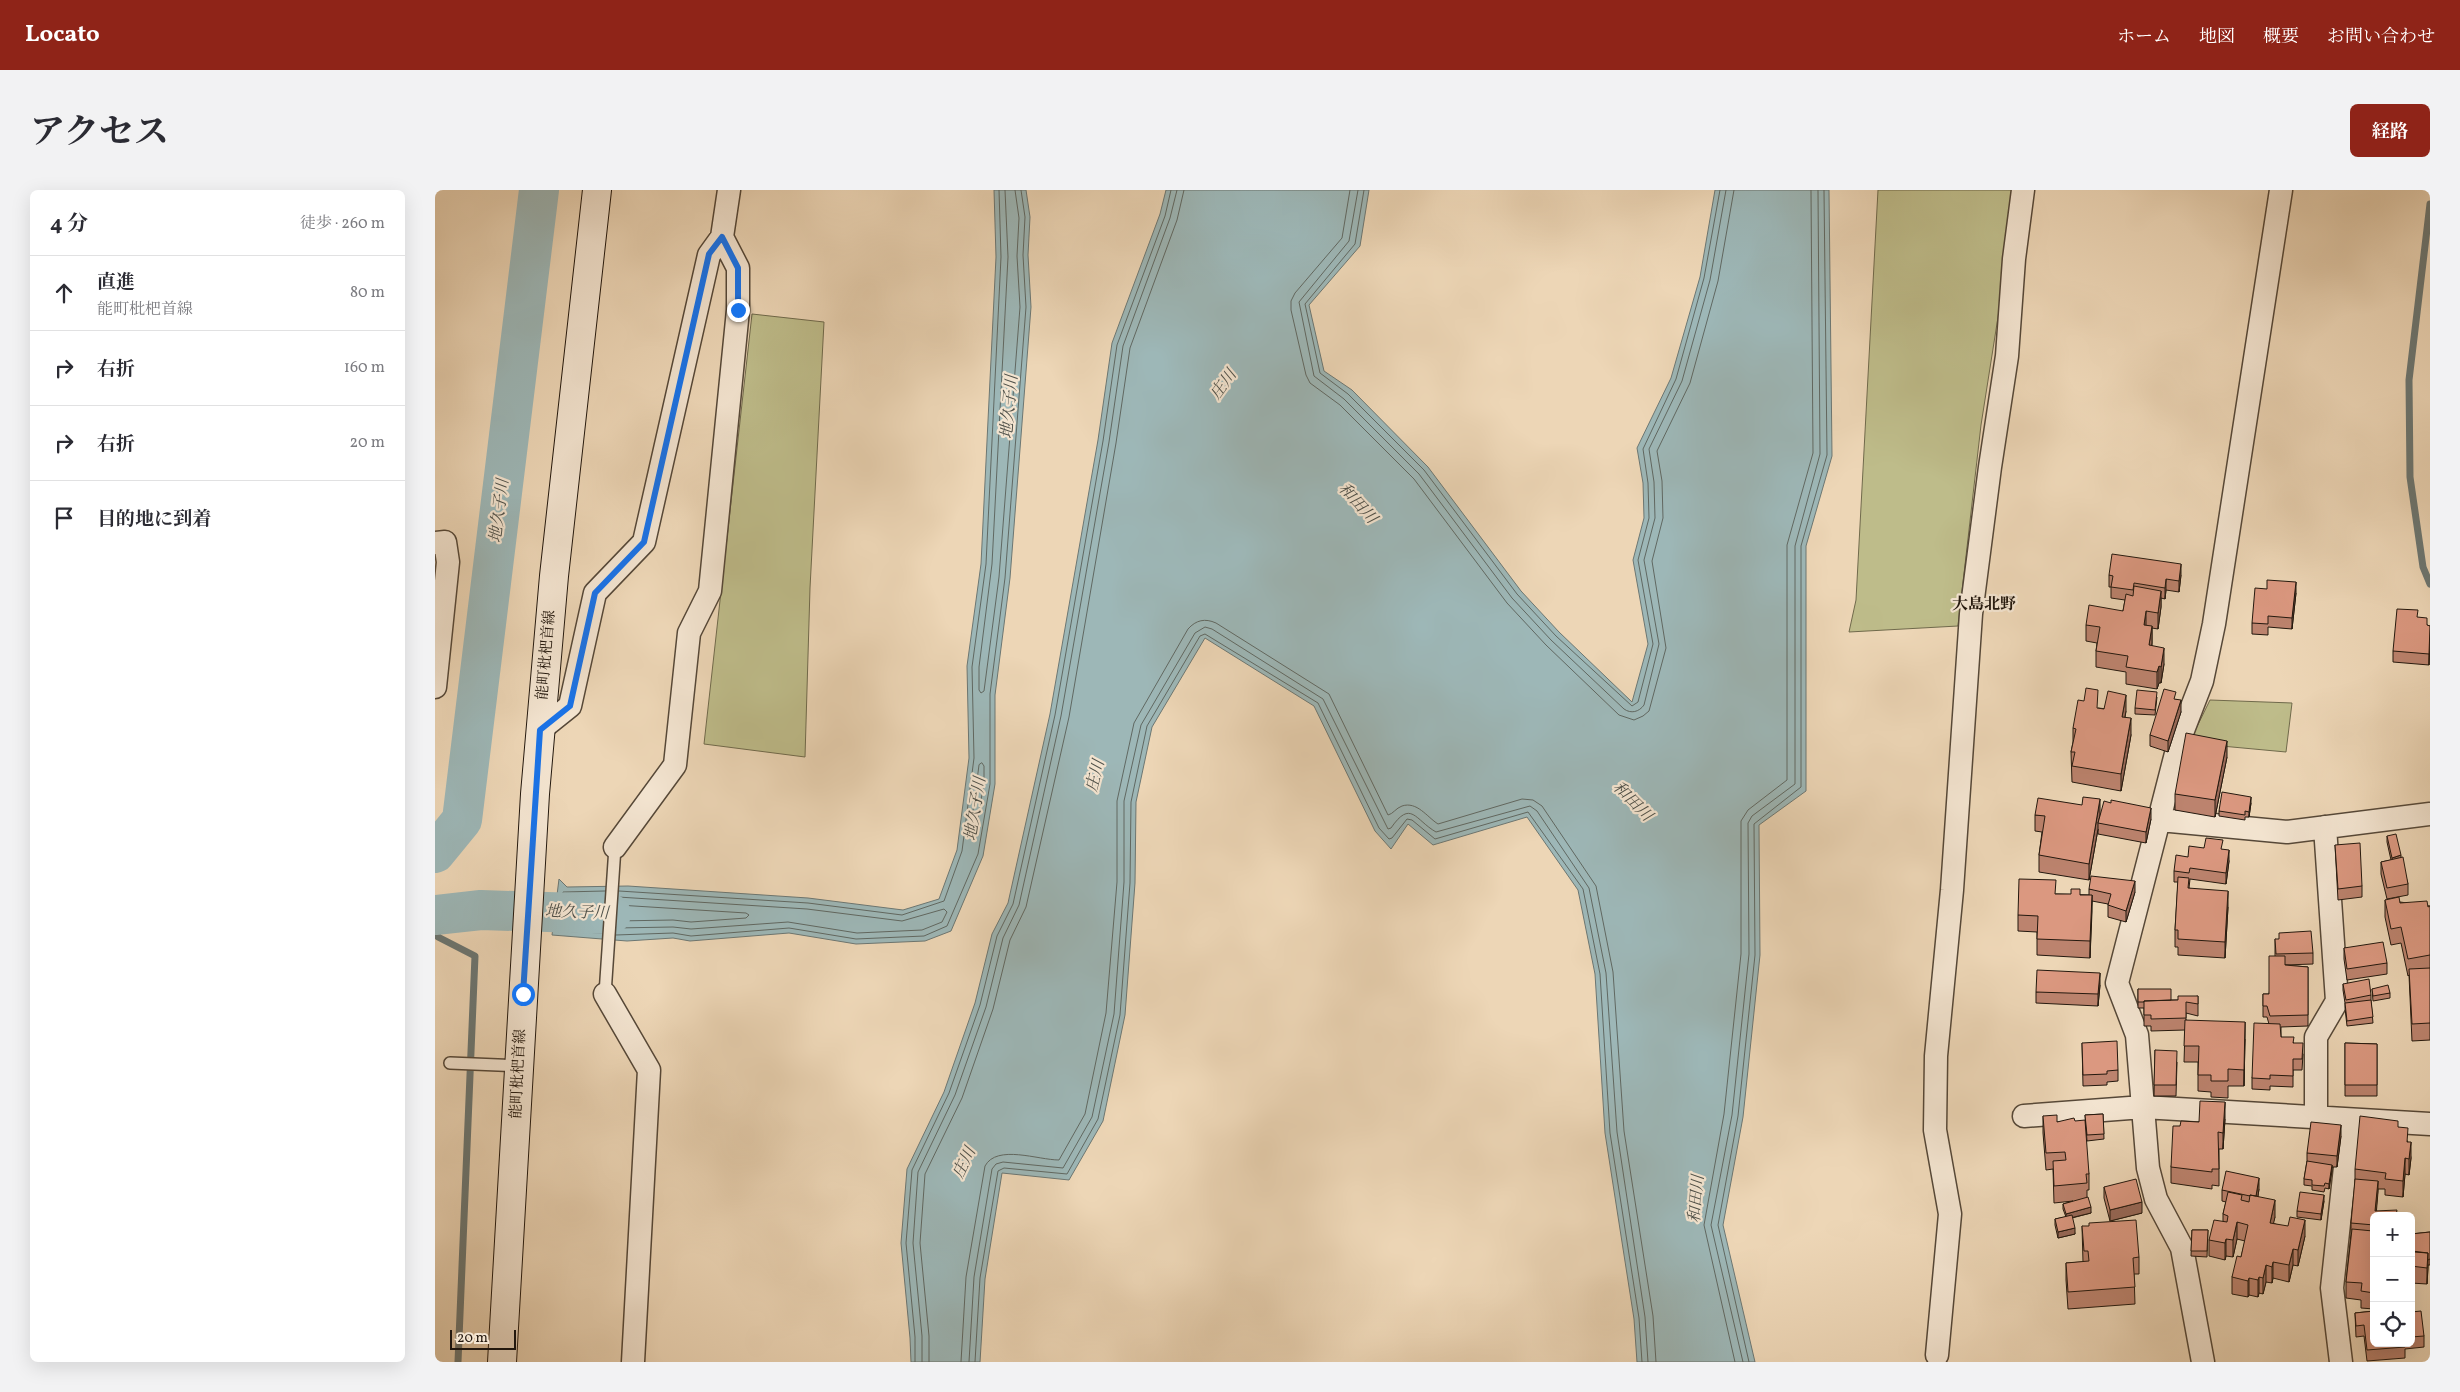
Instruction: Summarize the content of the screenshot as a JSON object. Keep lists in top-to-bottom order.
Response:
{
  "streets": {
    "main road": ["能町枇杷首線"]
  },
  "districts": ["大島北野"],
  "water": ["庄川", "地久子川", "和田川"],
  "scale_bar": "20 m",
  "page": {
    "header": "Locato",
    "nav": [
      "ホーム",
      "地図",
      "概要",
      "お問い合わせ"
    ],
    "title": "アクセス",
    "buttons": "経路",
    "heading": ["4 分", "徒歩 · 260 m"],
    "list": [
      ["直進", "能町枇杷首線", "80 m"],
      ["右折", "160 m"],
      ["右折", "20 m"],
      "目的地に到着"
    ],
    "map_buttons": ["+", "−"],
    "scale": "20 m"
  }
}
